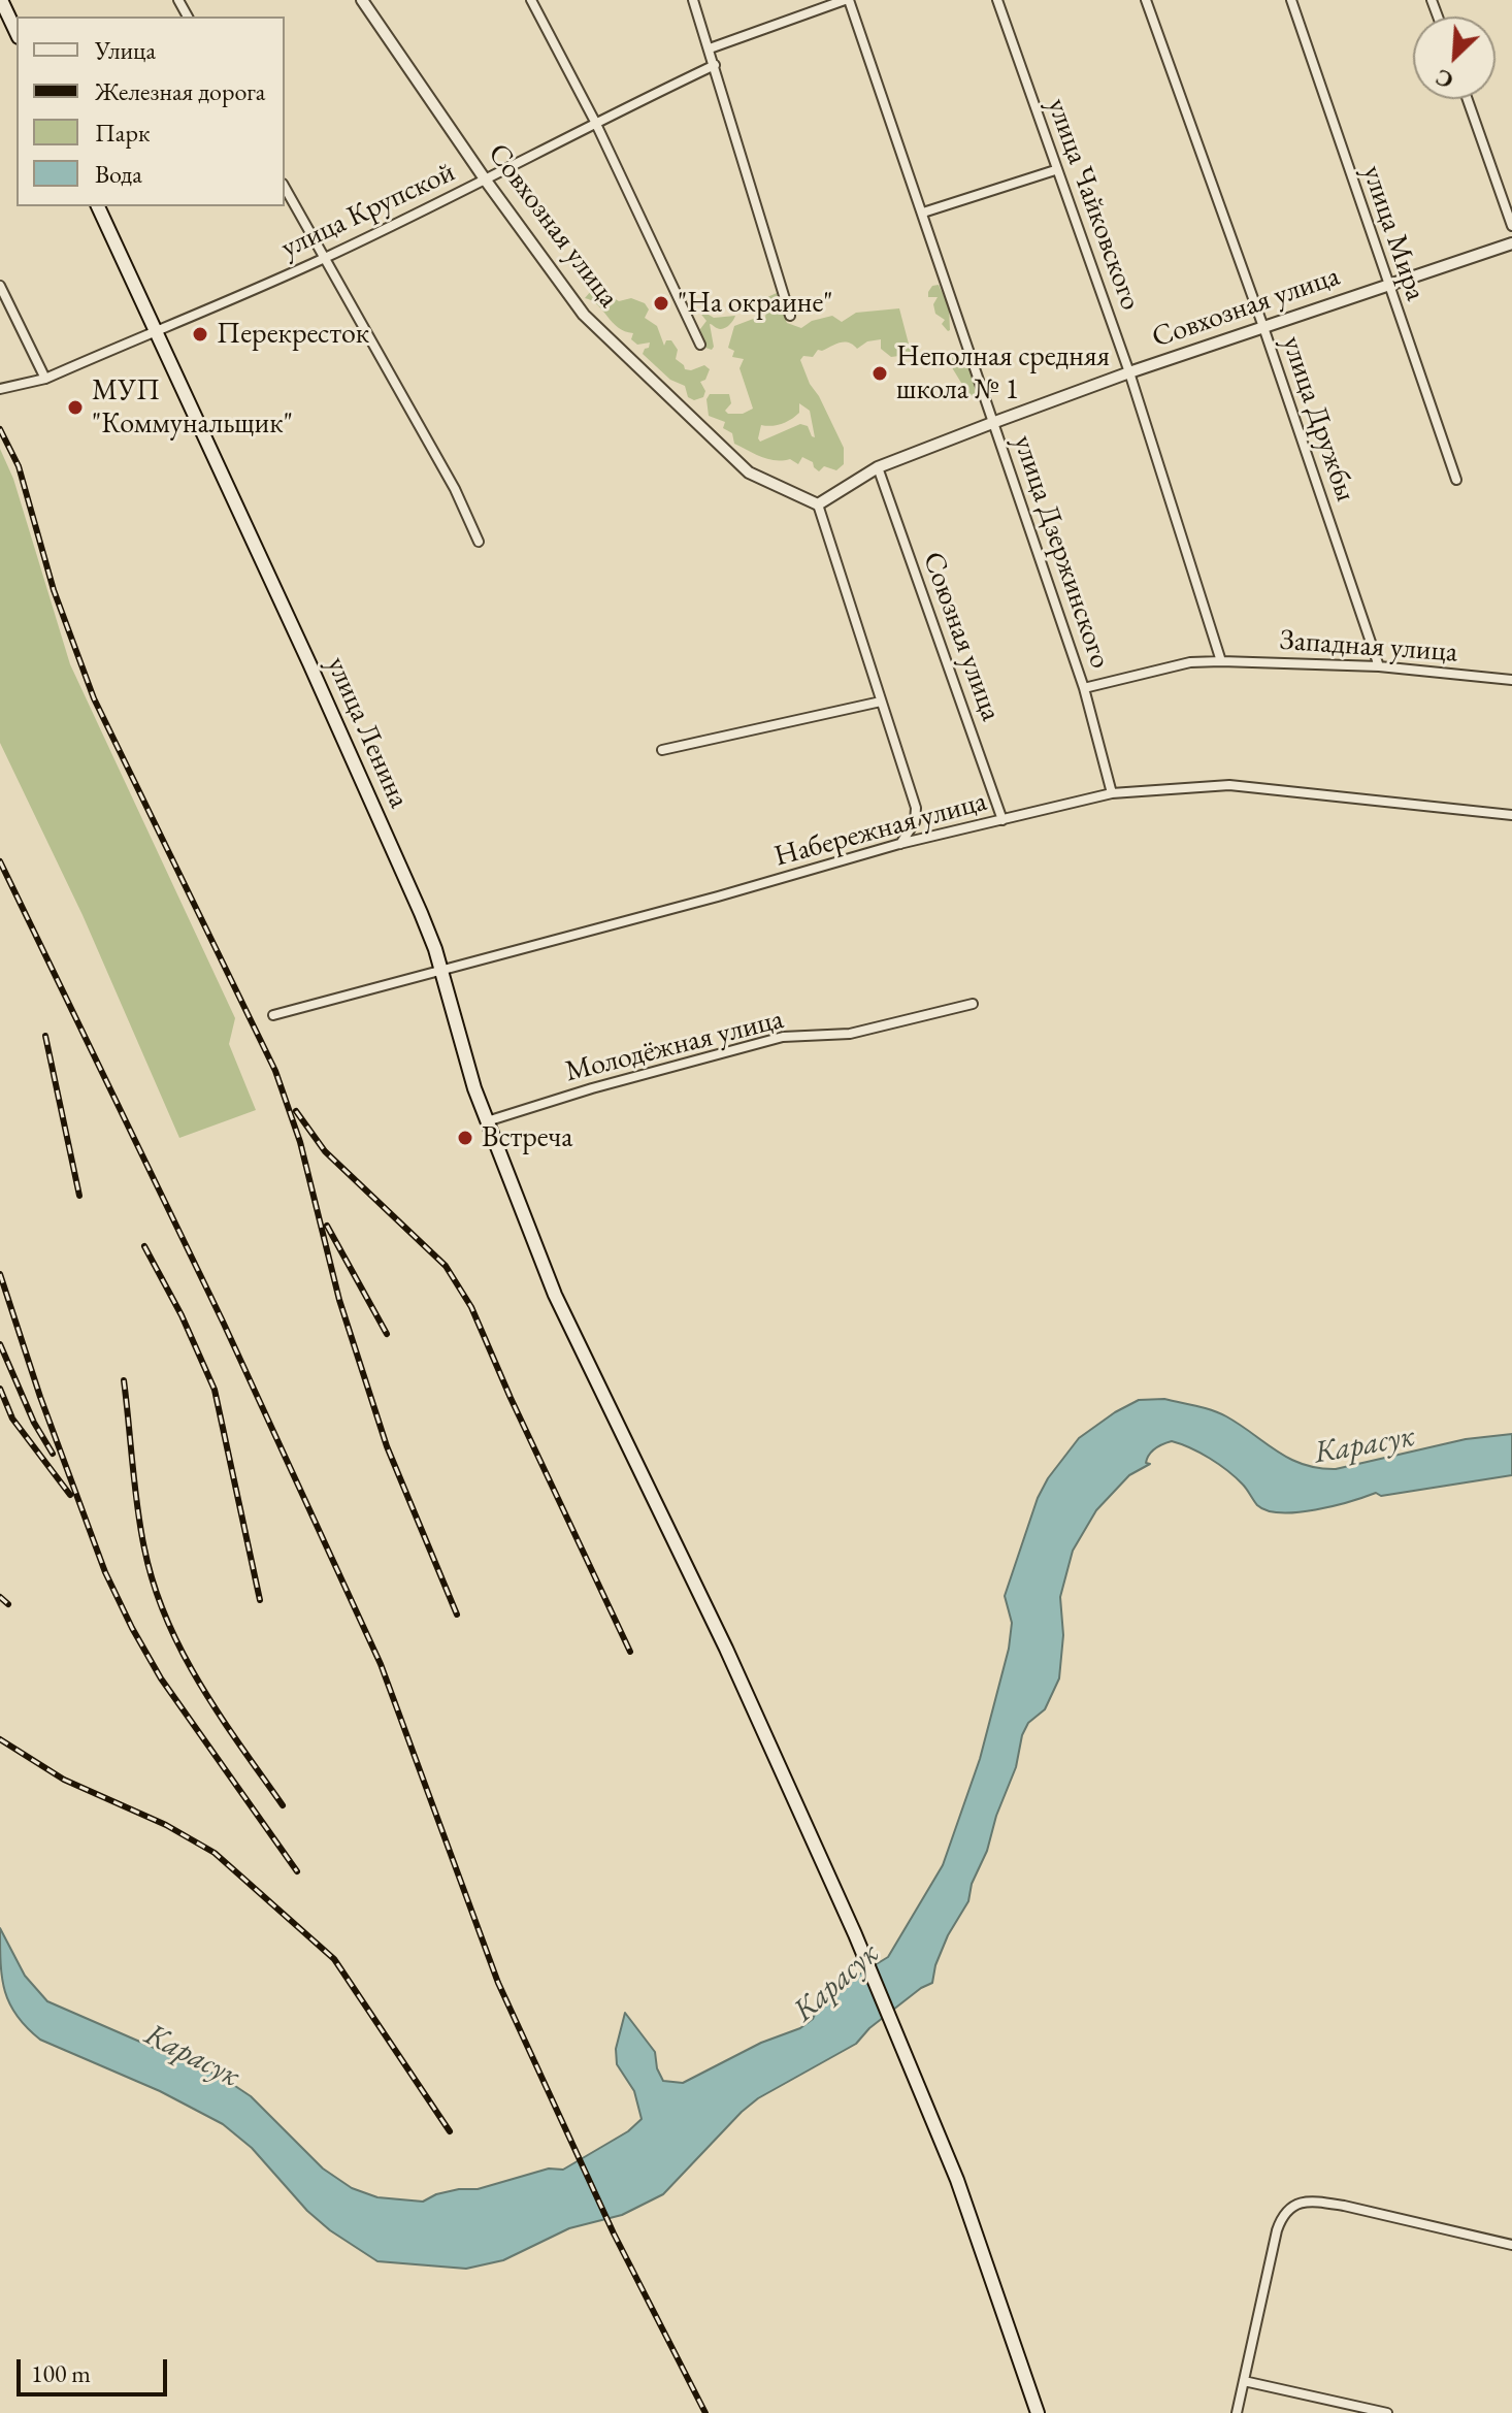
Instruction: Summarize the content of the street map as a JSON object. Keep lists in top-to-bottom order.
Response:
{
  "streets": {
    "main road": ["улица Ленина"],
    "street": [
      "улица Чайковского",
      "улица Крупской",
      "Совхозная улица",
      "улица Мира",
      "улица Дружбы",
      "улица Дзержинского",
      "Союзная улица",
      "Западная улица",
      "Набережная улица",
      "Молодёжная улица"
    ]
  },
  "crossings": [
    ["улица Чайковского", "Совхозная улица"],
    ["улица Чайковского", "Западная улица"],
    ["улица Крупской", "Совхозная улица"],
    ["улица Крупской", "улица Ленина"],
    ["Совхозная улица", "улица Мира"],
    ["Совхозная улица", "улица Дружбы"],
    ["Совхозная улица", "улица Дзержинского"],
    ["Совхозная улица", "Союзная улица"],
    ["улица Дружбы", "Западная улица"],
    ["улица Дзержинского", "Западная улица"],
    ["улица Дзержинского", "Набережная улица"],
    ["Союзная улица", "Набережная улица"],
    ["улица Ленина", "Набережная улица"],
    ["улица Ленина", "Молодёжная улица"]
  ],
  "water": ["Карасук"],
  "places": [
    "\"На окраине\"",
    "Перекресток",
    "Неполная средняя школа № 1",
    "МУП \"Коммунальщик\"",
    "Встреча"
  ],
  "legend": [
    "Улица",
    "Железная дорога",
    "Парк",
    "Вода"
  ],
  "scale_bar": "100 m",
  "north": "bottom left"
}
